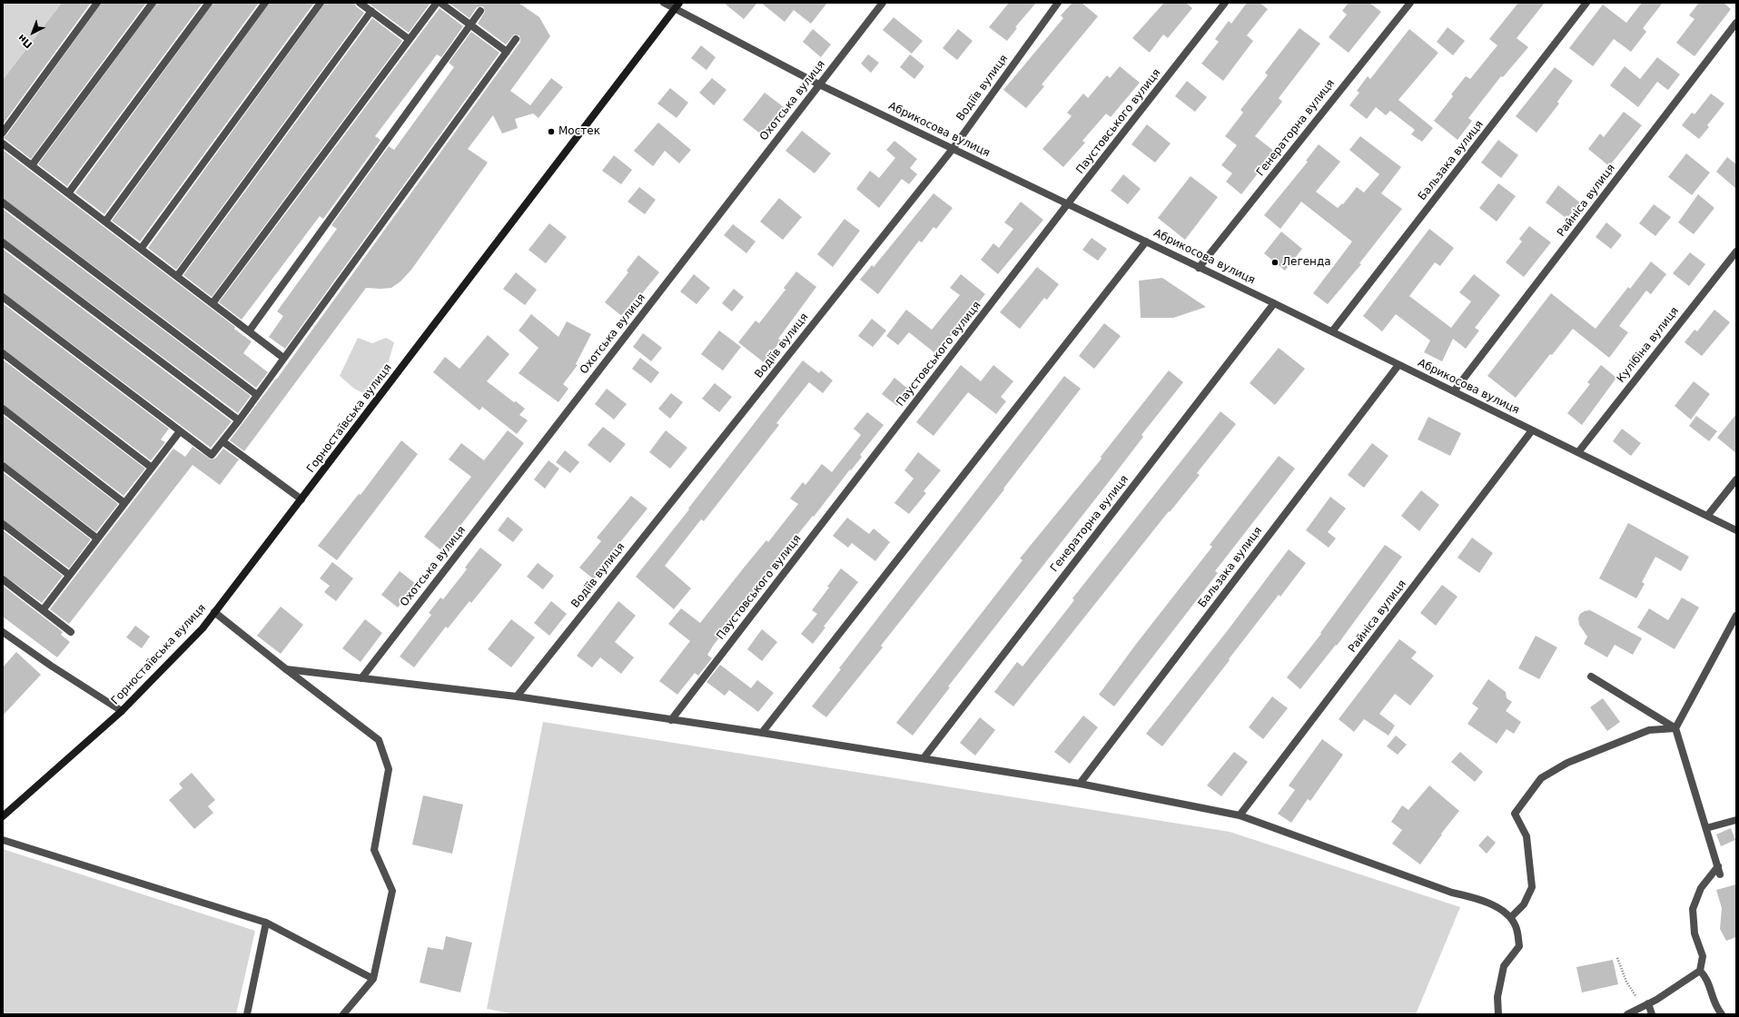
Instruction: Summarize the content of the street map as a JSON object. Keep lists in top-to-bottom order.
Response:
{
  "streets": {
    "main road": ["Горностаївська вулиця"],
    "street": [
      "Водіїв вулиця",
      "Охотська вулиця",
      "Паустовського вулиця",
      "Генераторна вулиця",
      "Абрикосова вулиця",
      "Бальзака вулиця",
      "Райніса вулиця",
      "Кулібіна вулиця"
    ]
  },
  "crossings": [
    ["Водіїв вулиця", "Абрикосова вулиця"],
    ["Охотська вулиця", "Абрикосова вулиця"],
    ["Паустовського вулиця", "Абрикосова вулиця"],
    ["Генераторна вулиця", "Абрикосова вулиця"],
    ["Абрикосова вулиця", "Бальзака вулиця"],
    ["Абрикосова вулиця", "Райніса вулиця"],
    ["Абрикосова вулиця", "Кулібіна вулиця"],
    ["Абрикосова вулиця", "Горностаївська вулиця"]
  ],
  "places": ["Мостек", "Легенда"],
  "north": "bottom left"
}
